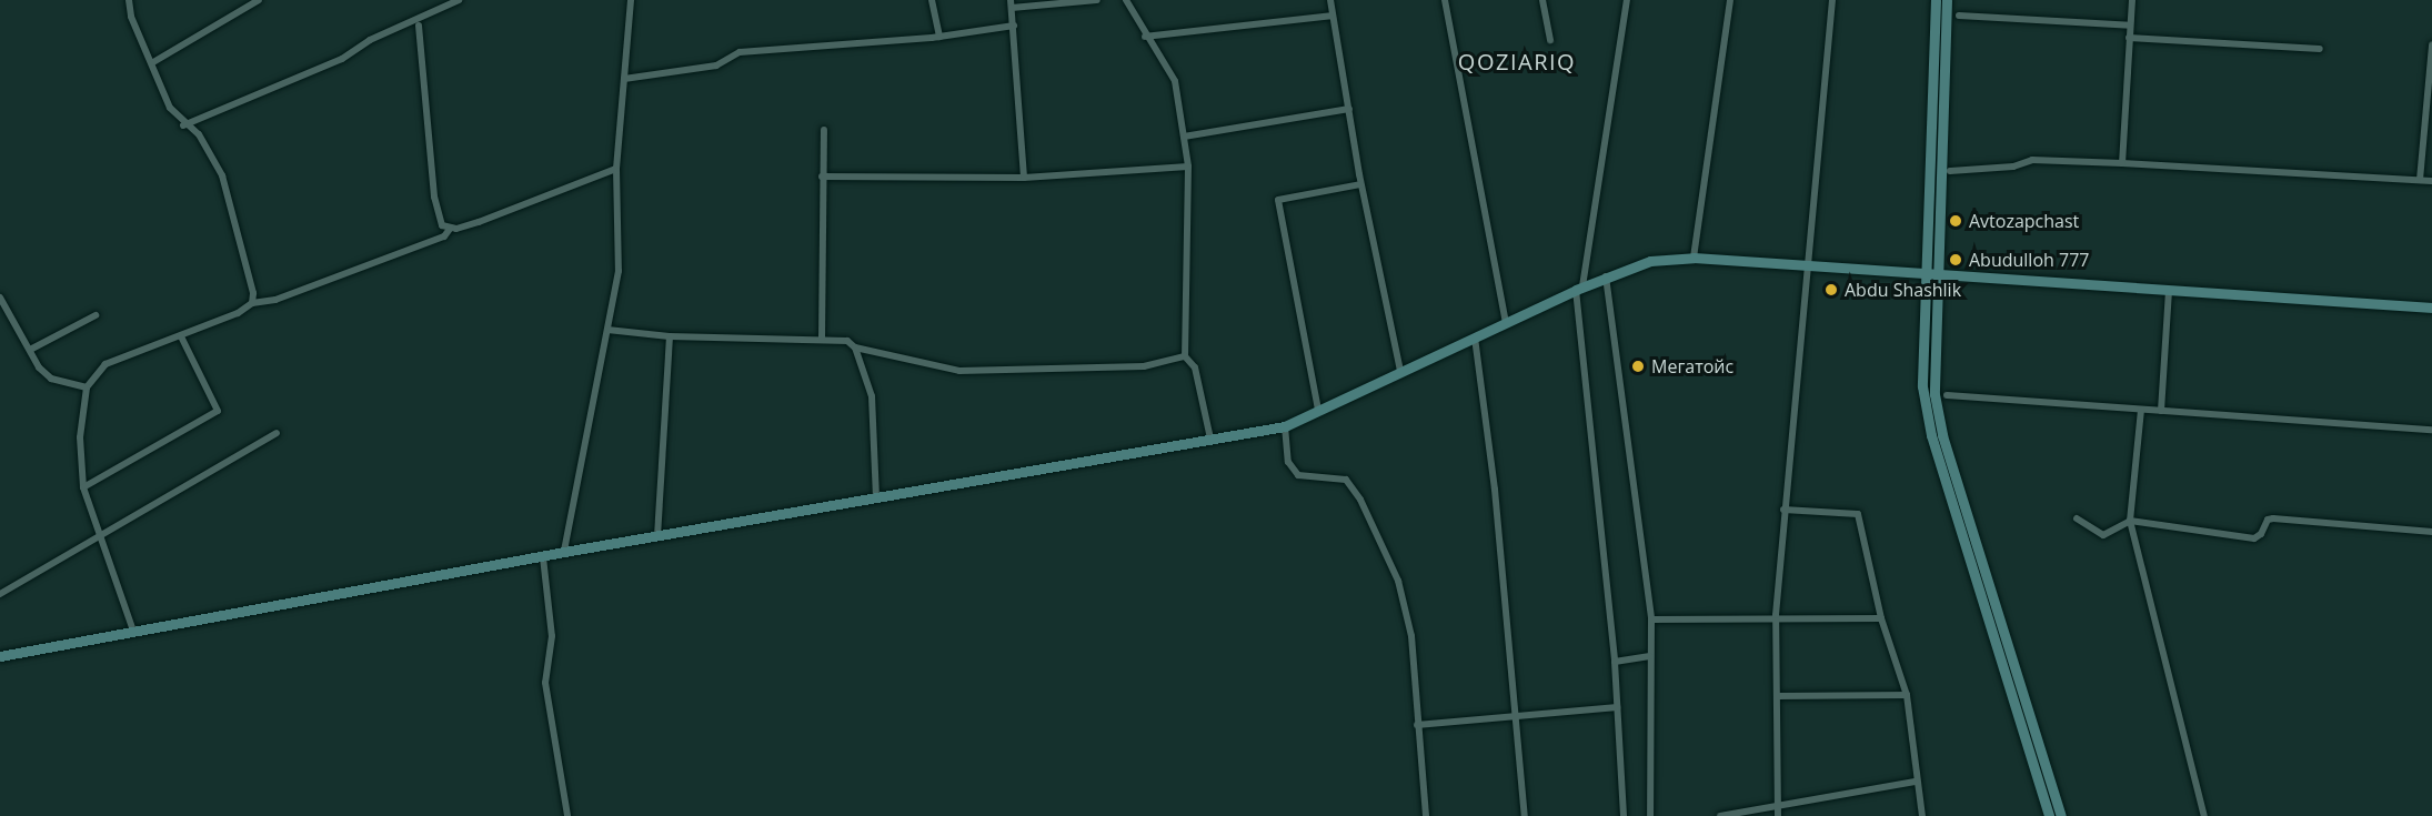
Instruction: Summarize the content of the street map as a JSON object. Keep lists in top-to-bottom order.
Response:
{
  "districts": ["QOZIARIQ"],
  "places": [
    "Avtozapchast",
    "Abudulloh 777",
    "Abdu Shashlik",
    "Мегатойс"
  ]
}
